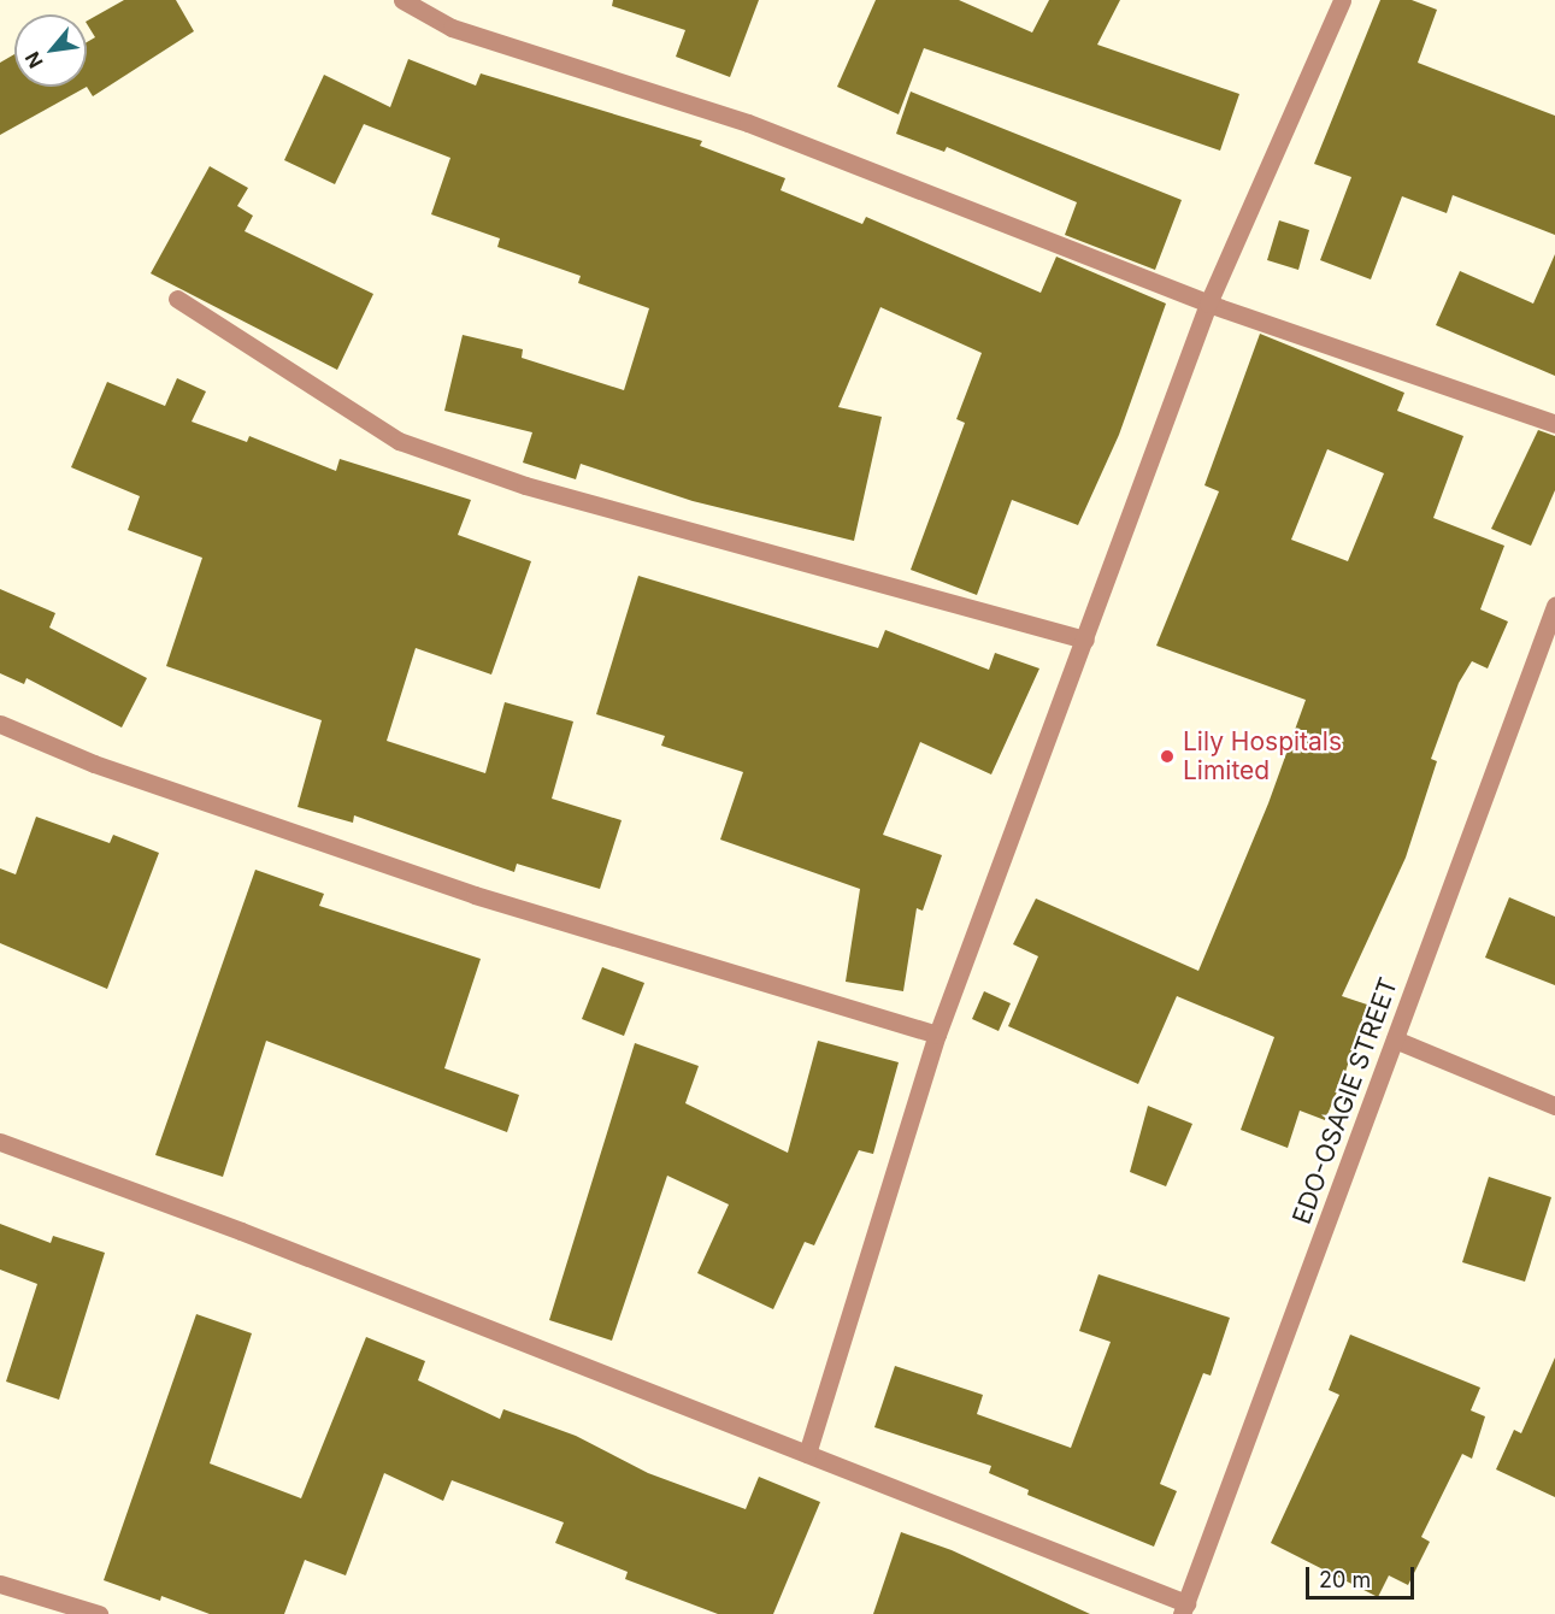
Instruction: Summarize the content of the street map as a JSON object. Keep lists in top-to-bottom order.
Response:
{
  "streets": {
    "street": ["EDO-OSAGIE STREET"]
  },
  "places": ["Lily Hospitals Limited"],
  "scale_bar": "20 m",
  "north": "bottom left"
}
